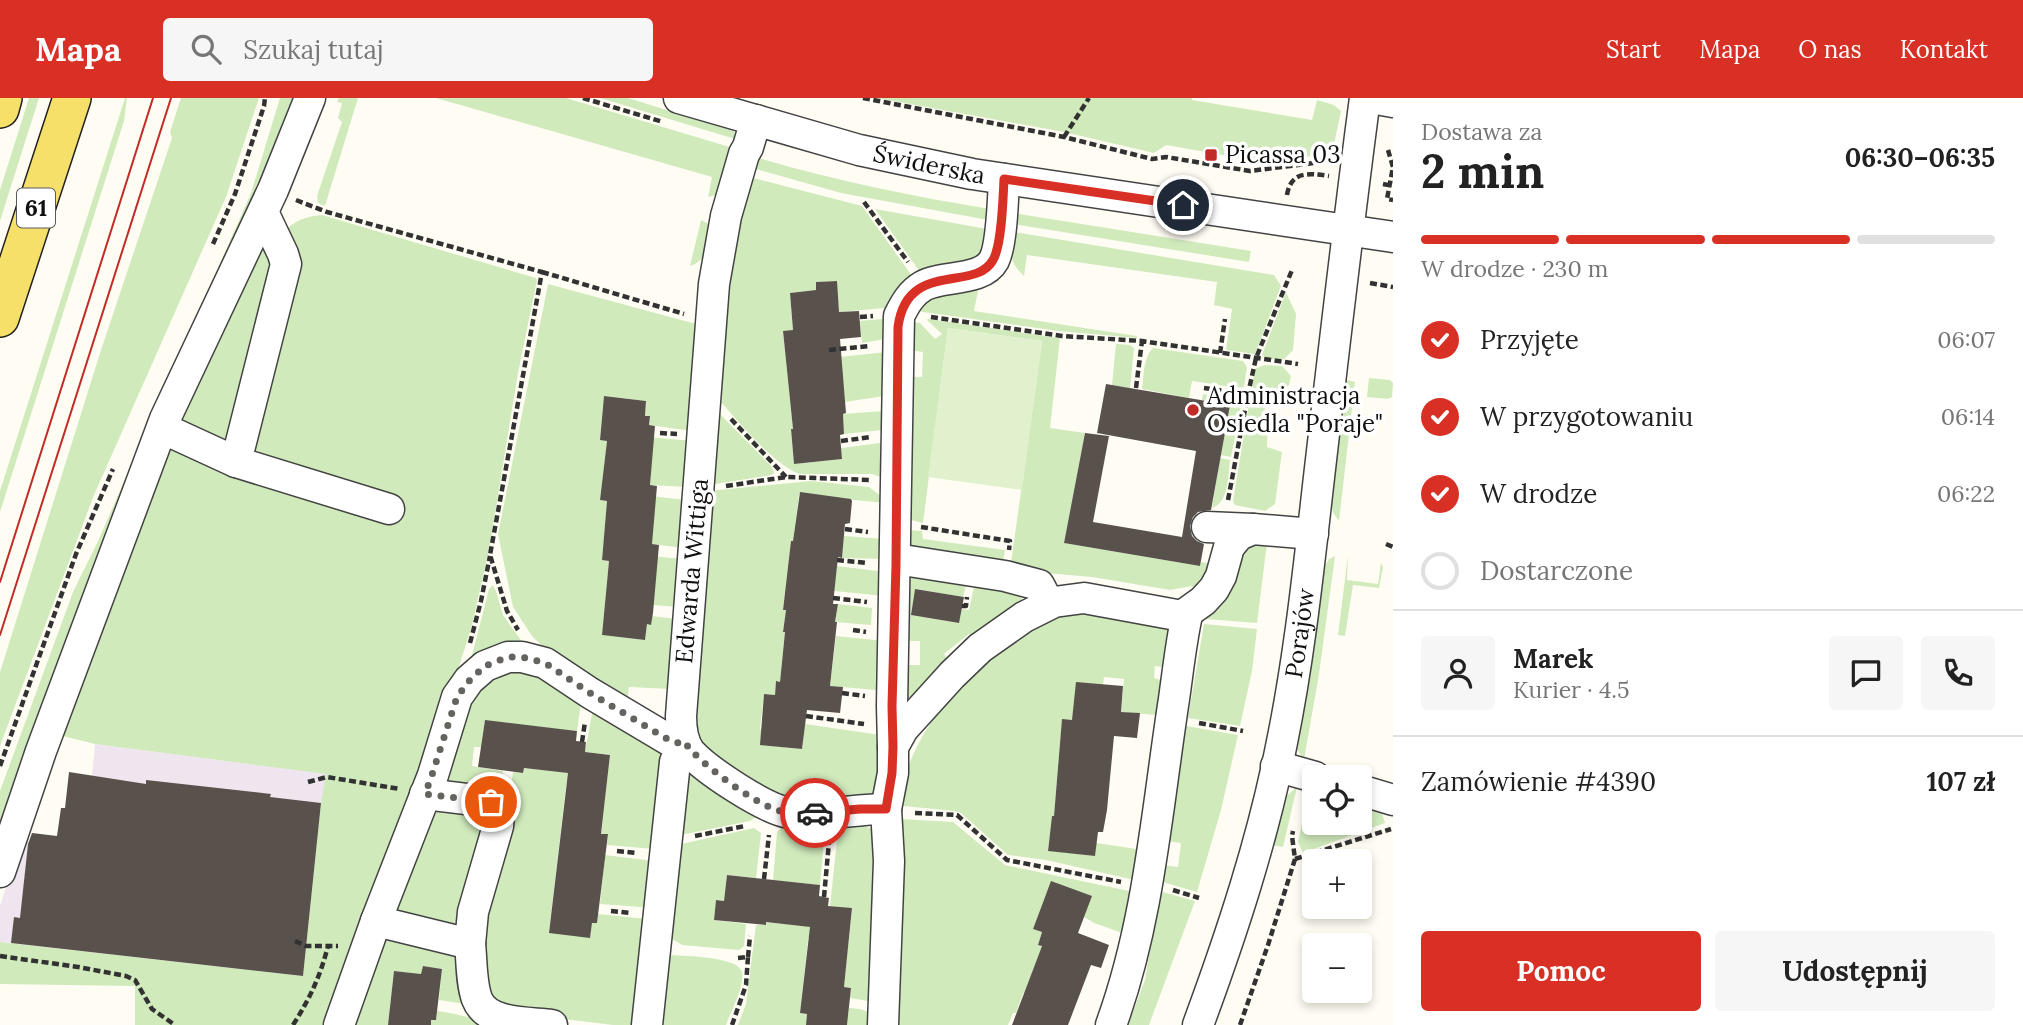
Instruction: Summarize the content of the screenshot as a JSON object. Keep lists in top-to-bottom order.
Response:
{
  "streets": {
    "main road": ["61"],
    "street": ["Świderska", "Edwarda Wittiga", "Porajów"]
  },
  "crossings": [
    ["Świderska", "Edwarda Wittiga"],
    ["Świderska", "Porajów"]
  ],
  "places": {
    "transit": ["Picassa 03"],
    "other": ["Administracja Osiedla \"Poraje\""]
  },
  "page": {
    "header": "Mapa",
    "search": "Szukaj tutaj",
    "nav": [
      "Start",
      "Mapa",
      "O nas",
      "Kontakt"
    ],
    "heading": ["2 min", "Dostawa za", "06:30–06:35"],
    "panel": [
      "Marek",
      "Kurier · 4.5",
      "Zamówienie #4390",
      "107 zł"
    ],
    "bar": "W drodze · 230 m",
    "list": [
      ["Przyjęte", "06:07"],
      ["W przygotowaniu", "06:14"],
      ["W drodze", "06:22"],
      "Dostarczone"
    ],
    "map_buttons": ["+", "−"],
    "buttons": ["Pomoc", "Udostępnij"]
  }
}
